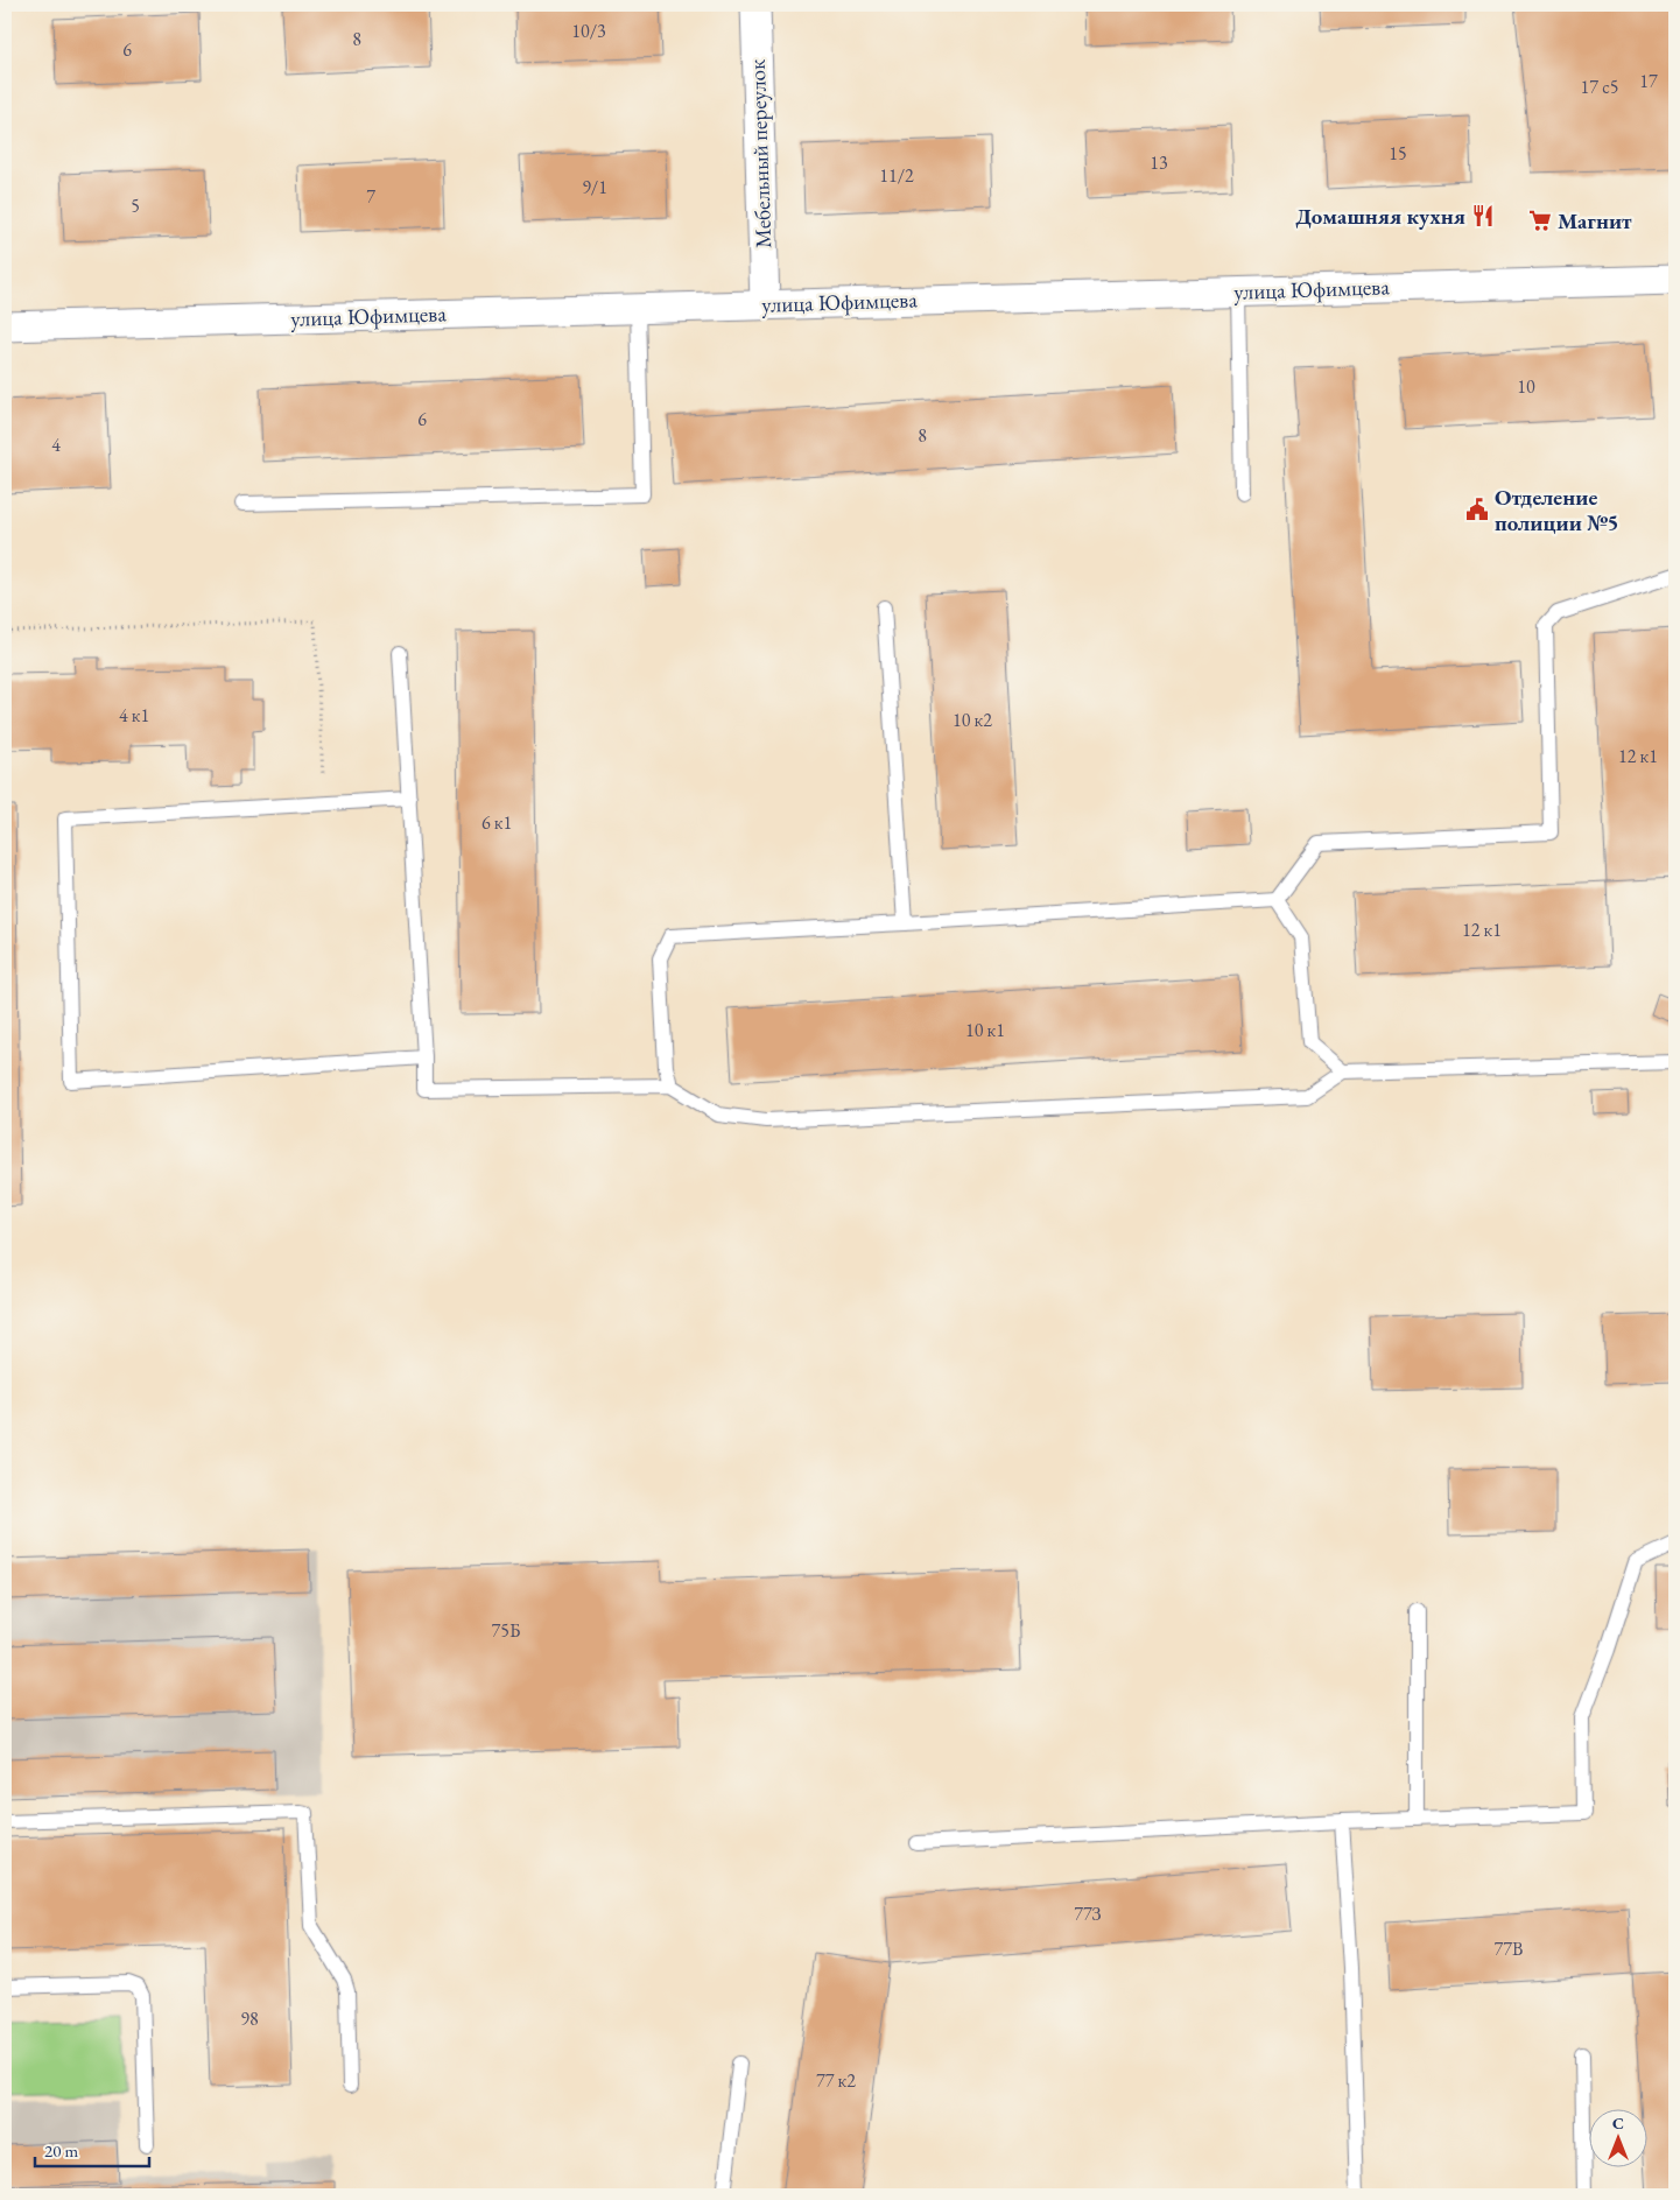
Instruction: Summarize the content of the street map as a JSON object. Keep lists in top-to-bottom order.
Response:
{
  "streets": {
    "street": ["Мебельный переулок", "улица Юфимцева"]
  },
  "crossings": [
    ["Мебельный переулок", "улица Юфимцева"]
  ],
  "places": {
    "restaurant": ["Домашняя кухня"],
    "supermarket": ["Магнит"],
    "public building": ["Отделение полиции №5"]
  },
  "house_numbers": [
    "10/3",
    "8",
    "6",
    "17",
    "17 с5",
    "15",
    "13",
    "11/2",
    "9/1",
    "7",
    "5",
    "10",
    "6",
    "8",
    "4",
    "4 к1",
    "10 к2",
    "12 к1",
    "6 к1",
    "12 к1",
    "10 к1",
    "75Б",
    "77З",
    "77В",
    "98",
    "77 к2"
  ],
  "scale_bar": "20 m",
  "north": "top"
}
